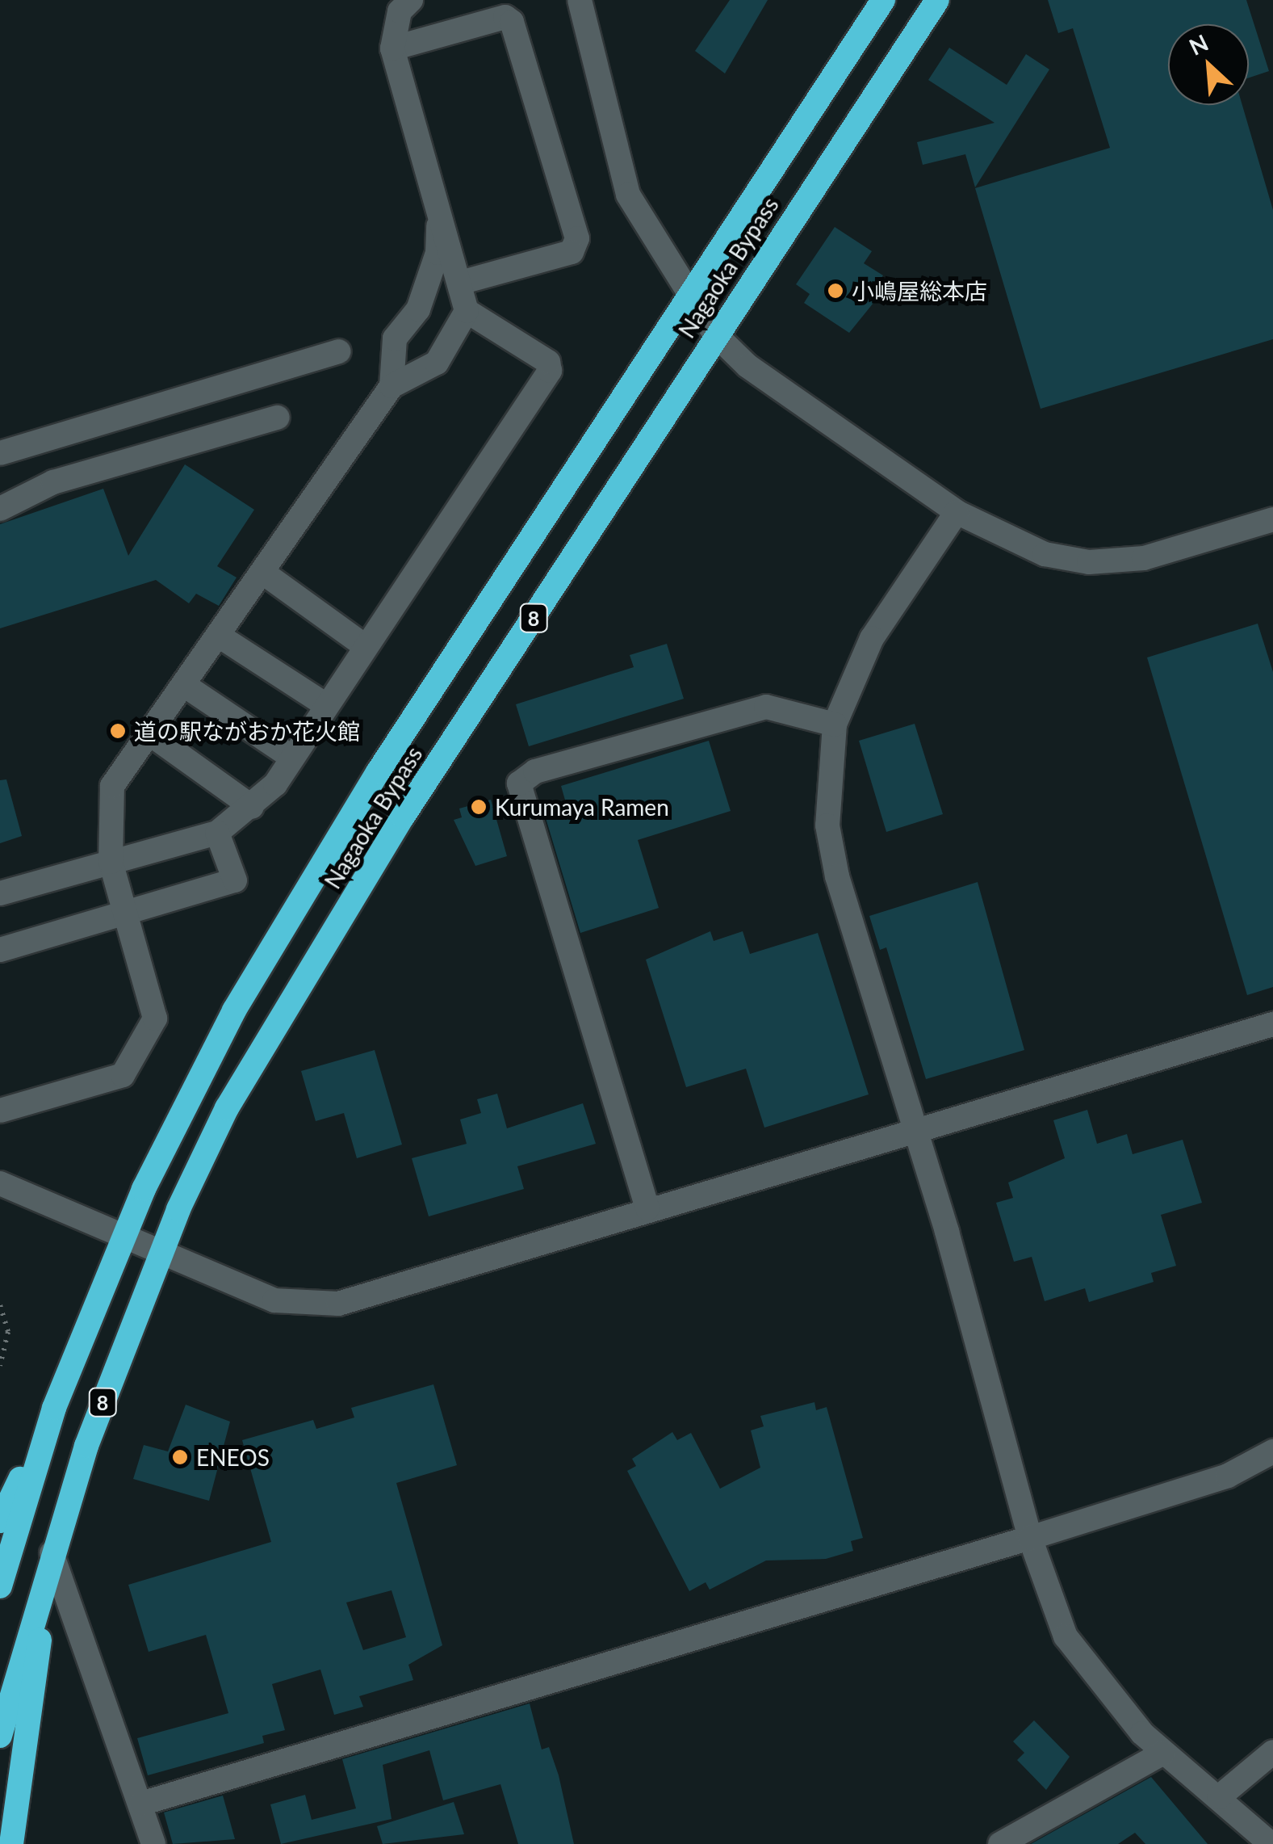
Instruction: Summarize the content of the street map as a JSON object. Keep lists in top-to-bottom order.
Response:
{
  "streets": {
    "highway": ["Nagaoka Bypass", "8"]
  },
  "places": [
    "小嶋屋総本店",
    "道の駅ながおか花火館",
    "Kurumaya Ramen",
    "ENEOS"
  ],
  "north": "top left"
}
